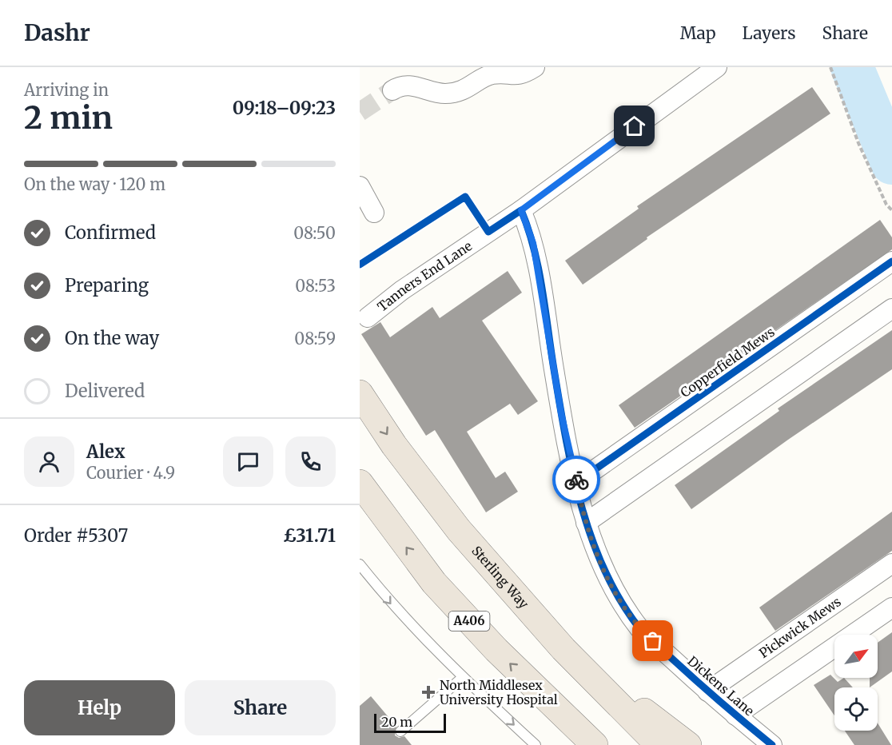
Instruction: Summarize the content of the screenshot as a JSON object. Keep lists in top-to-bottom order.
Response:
{
  "streets": {
    "highway": ["Sterling Way", "A406"],
    "street": [
      "Tanners End Lane",
      "Copperfield Mews",
      "Pickwick Mews",
      "Dickens Lane"
    ]
  },
  "crossings": [
    ["Tanners End Lane", "Dickens Lane"],
    ["Copperfield Mews", "Dickens Lane"],
    ["Pickwick Mews", "Dickens Lane"]
  ],
  "places": {
    "health": ["North Middlesex University Hospital"]
  },
  "scale_bar": "20 m",
  "north": "top right",
  "page": {
    "header": "Dashr",
    "nav": ["Map", "Layers", "Share"],
    "heading": ["2 min", "Arriving in", "09:18–09:23"],
    "panel": [
      "Alex",
      "Courier · 4.9",
      "Order #5307",
      "£31.71"
    ],
    "bar": "On the way · 120 m",
    "list": [
      ["Confirmed", "08:50"],
      ["Preparing", "08:53"],
      ["On the way", "08:59"],
      "Delivered"
    ],
    "buttons": ["Help", "Share"],
    "scale": "20 m"
  }
}
